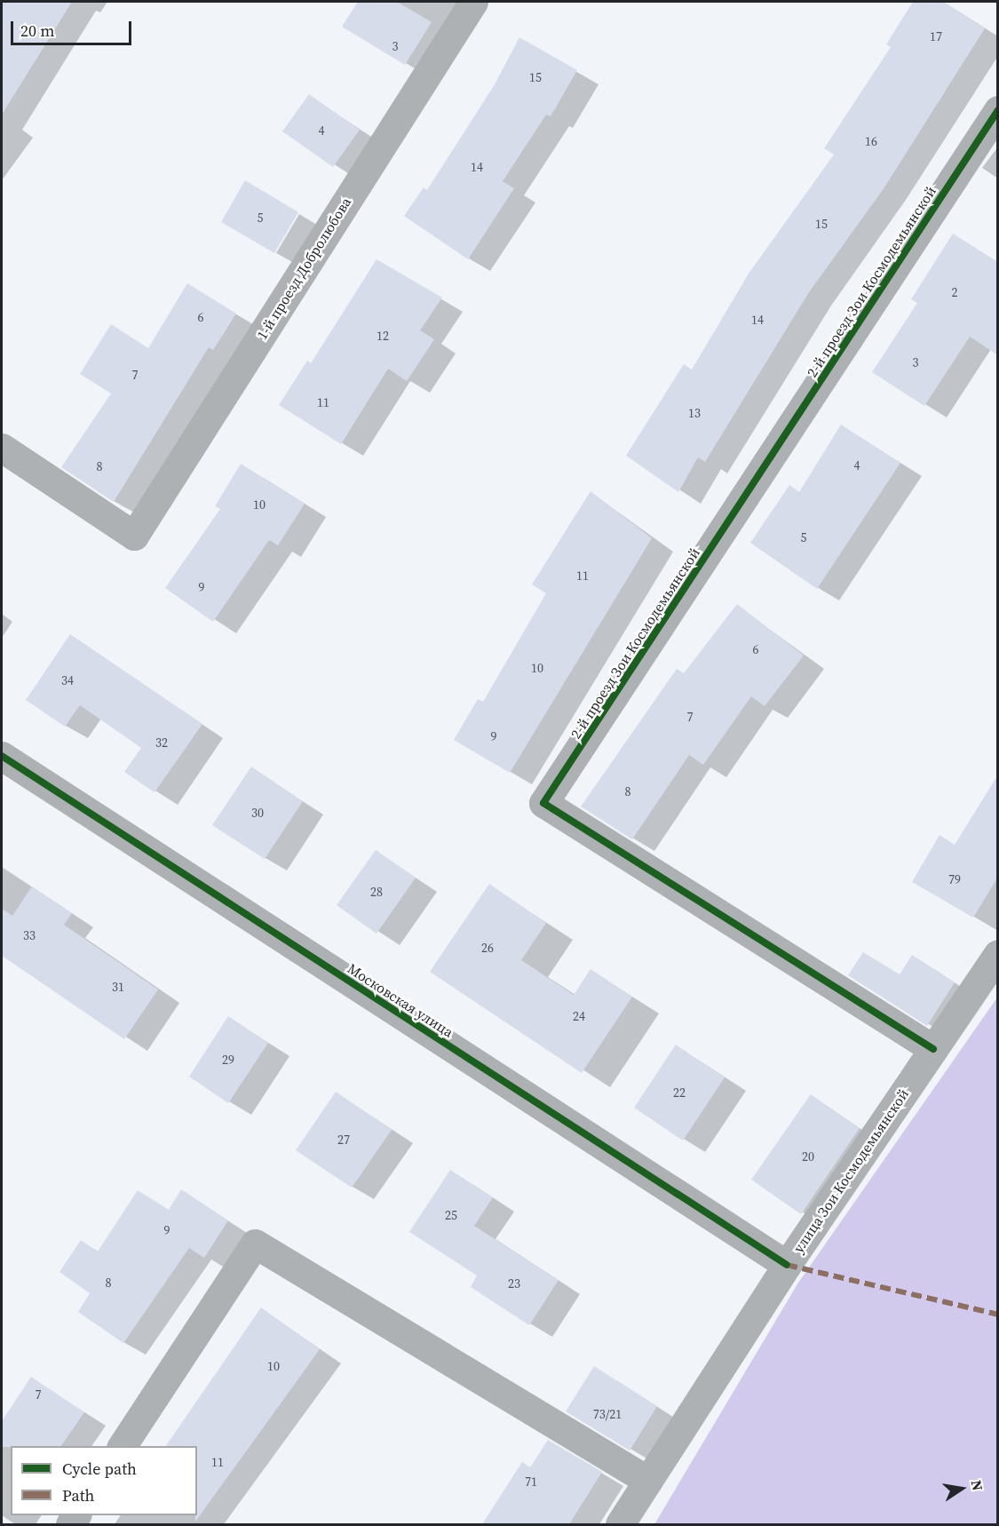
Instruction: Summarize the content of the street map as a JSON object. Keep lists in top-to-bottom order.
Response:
{
  "streets": {
    "street": [
      "1-й проезд Добролюбова",
      "2-й проезд Зои Космодемьянской",
      "Московская улица",
      "улица Зои Космодемьянской"
    ]
  },
  "crossings": [
    ["2-й проезд Зои Космодемьянской", "улица Зои Космодемьянской"],
    ["Московская улица", "улица Зои Космодемьянской"]
  ],
  "house_numbers": [
    "17",
    "3",
    "15",
    "4",
    "16",
    "14",
    "5",
    "15",
    "2",
    "6",
    "14",
    "12",
    "3",
    "7",
    "11",
    "13",
    "4",
    "8",
    "10",
    "5",
    "11",
    "9",
    "6",
    "10",
    "34",
    "7",
    "9",
    "32",
    "8",
    "30",
    "79",
    "28",
    "33",
    "26",
    "31",
    "24",
    "29",
    "22",
    "27",
    "20",
    "25",
    "9",
    "8",
    "23",
    "10",
    "7",
    "73/21",
    "11",
    "71"
  ],
  "legend": ["Cycle path", "Path"],
  "scale_bar": "20 m",
  "north": "right"
}
